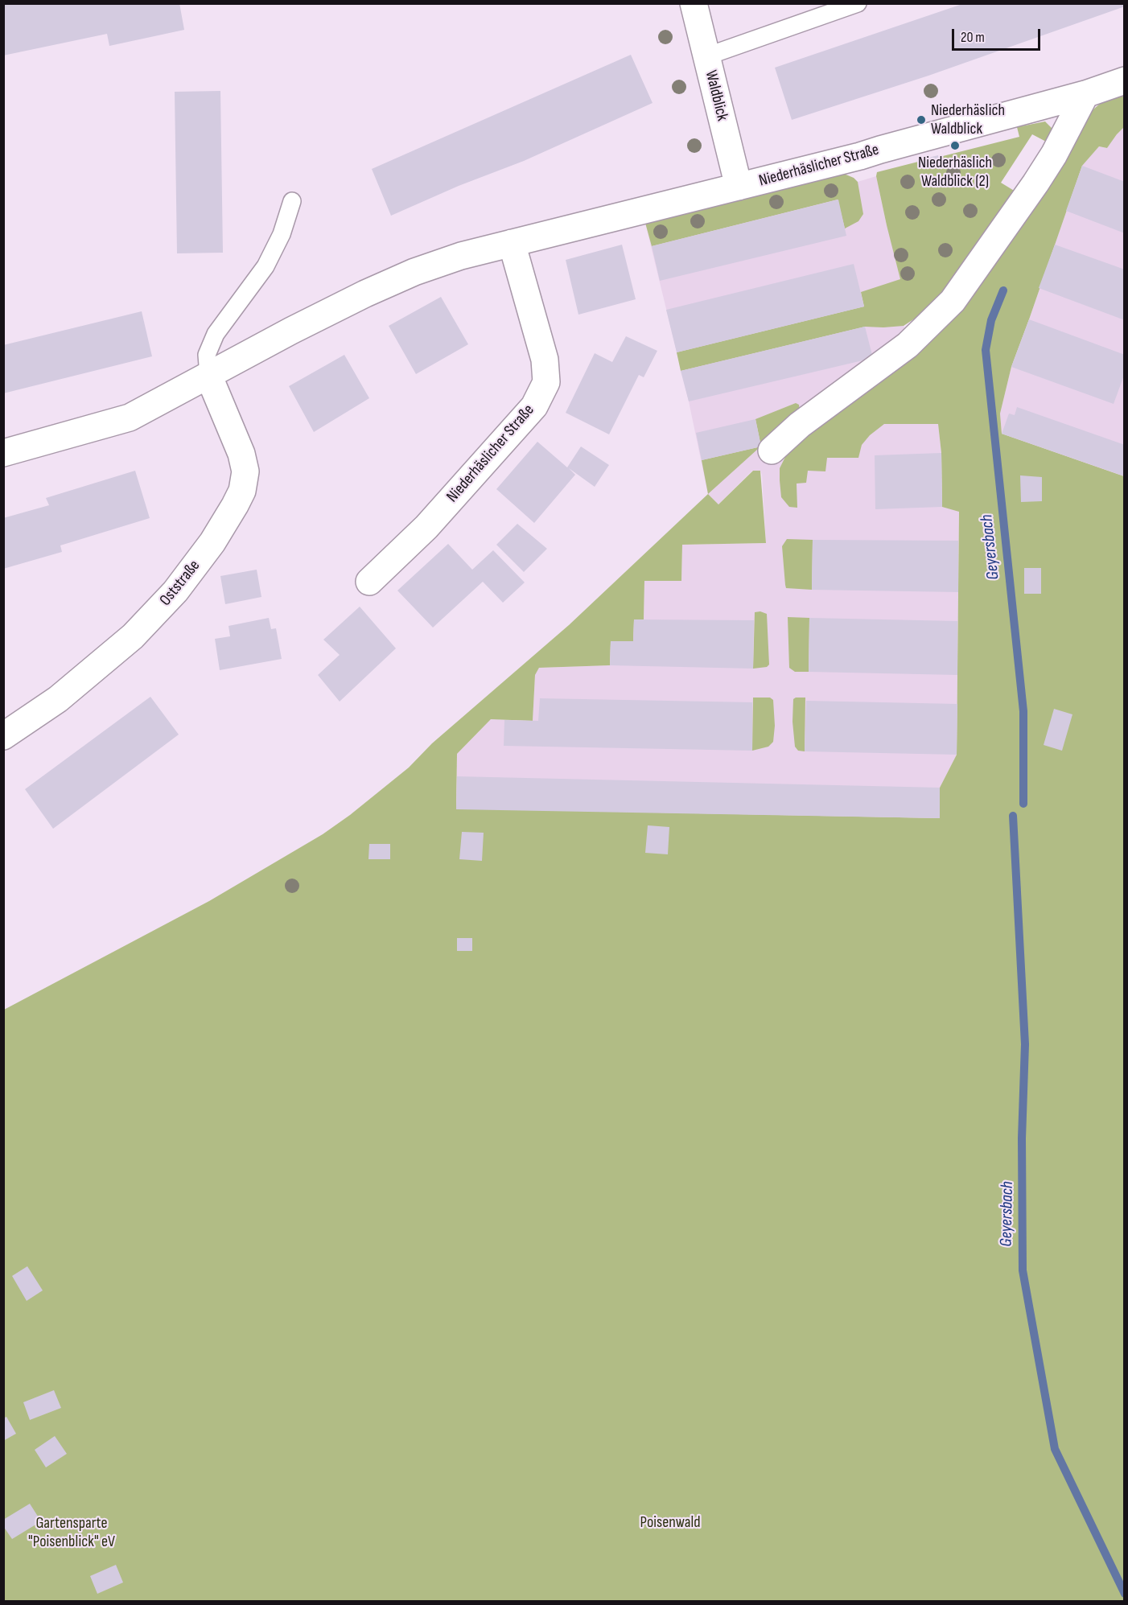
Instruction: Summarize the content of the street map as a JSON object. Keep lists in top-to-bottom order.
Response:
{
  "streets": {
    "street": ["Waldblick", "Niederhäslicher Straße", "Oststraße"]
  },
  "crossings": [
    ["Waldblick", "Niederhäslicher Straße"],
    ["Niederhäslicher Straße", "Oststraße"]
  ],
  "water": ["Geyersbach"],
  "parks": ["Poisenwald", "Gartensparte \"Poisenblick\" eV"],
  "places": ["Niederhäslich Waldblick", "Niederhäslich Waldblick (2)"],
  "scale_bar": "20 m"
}
